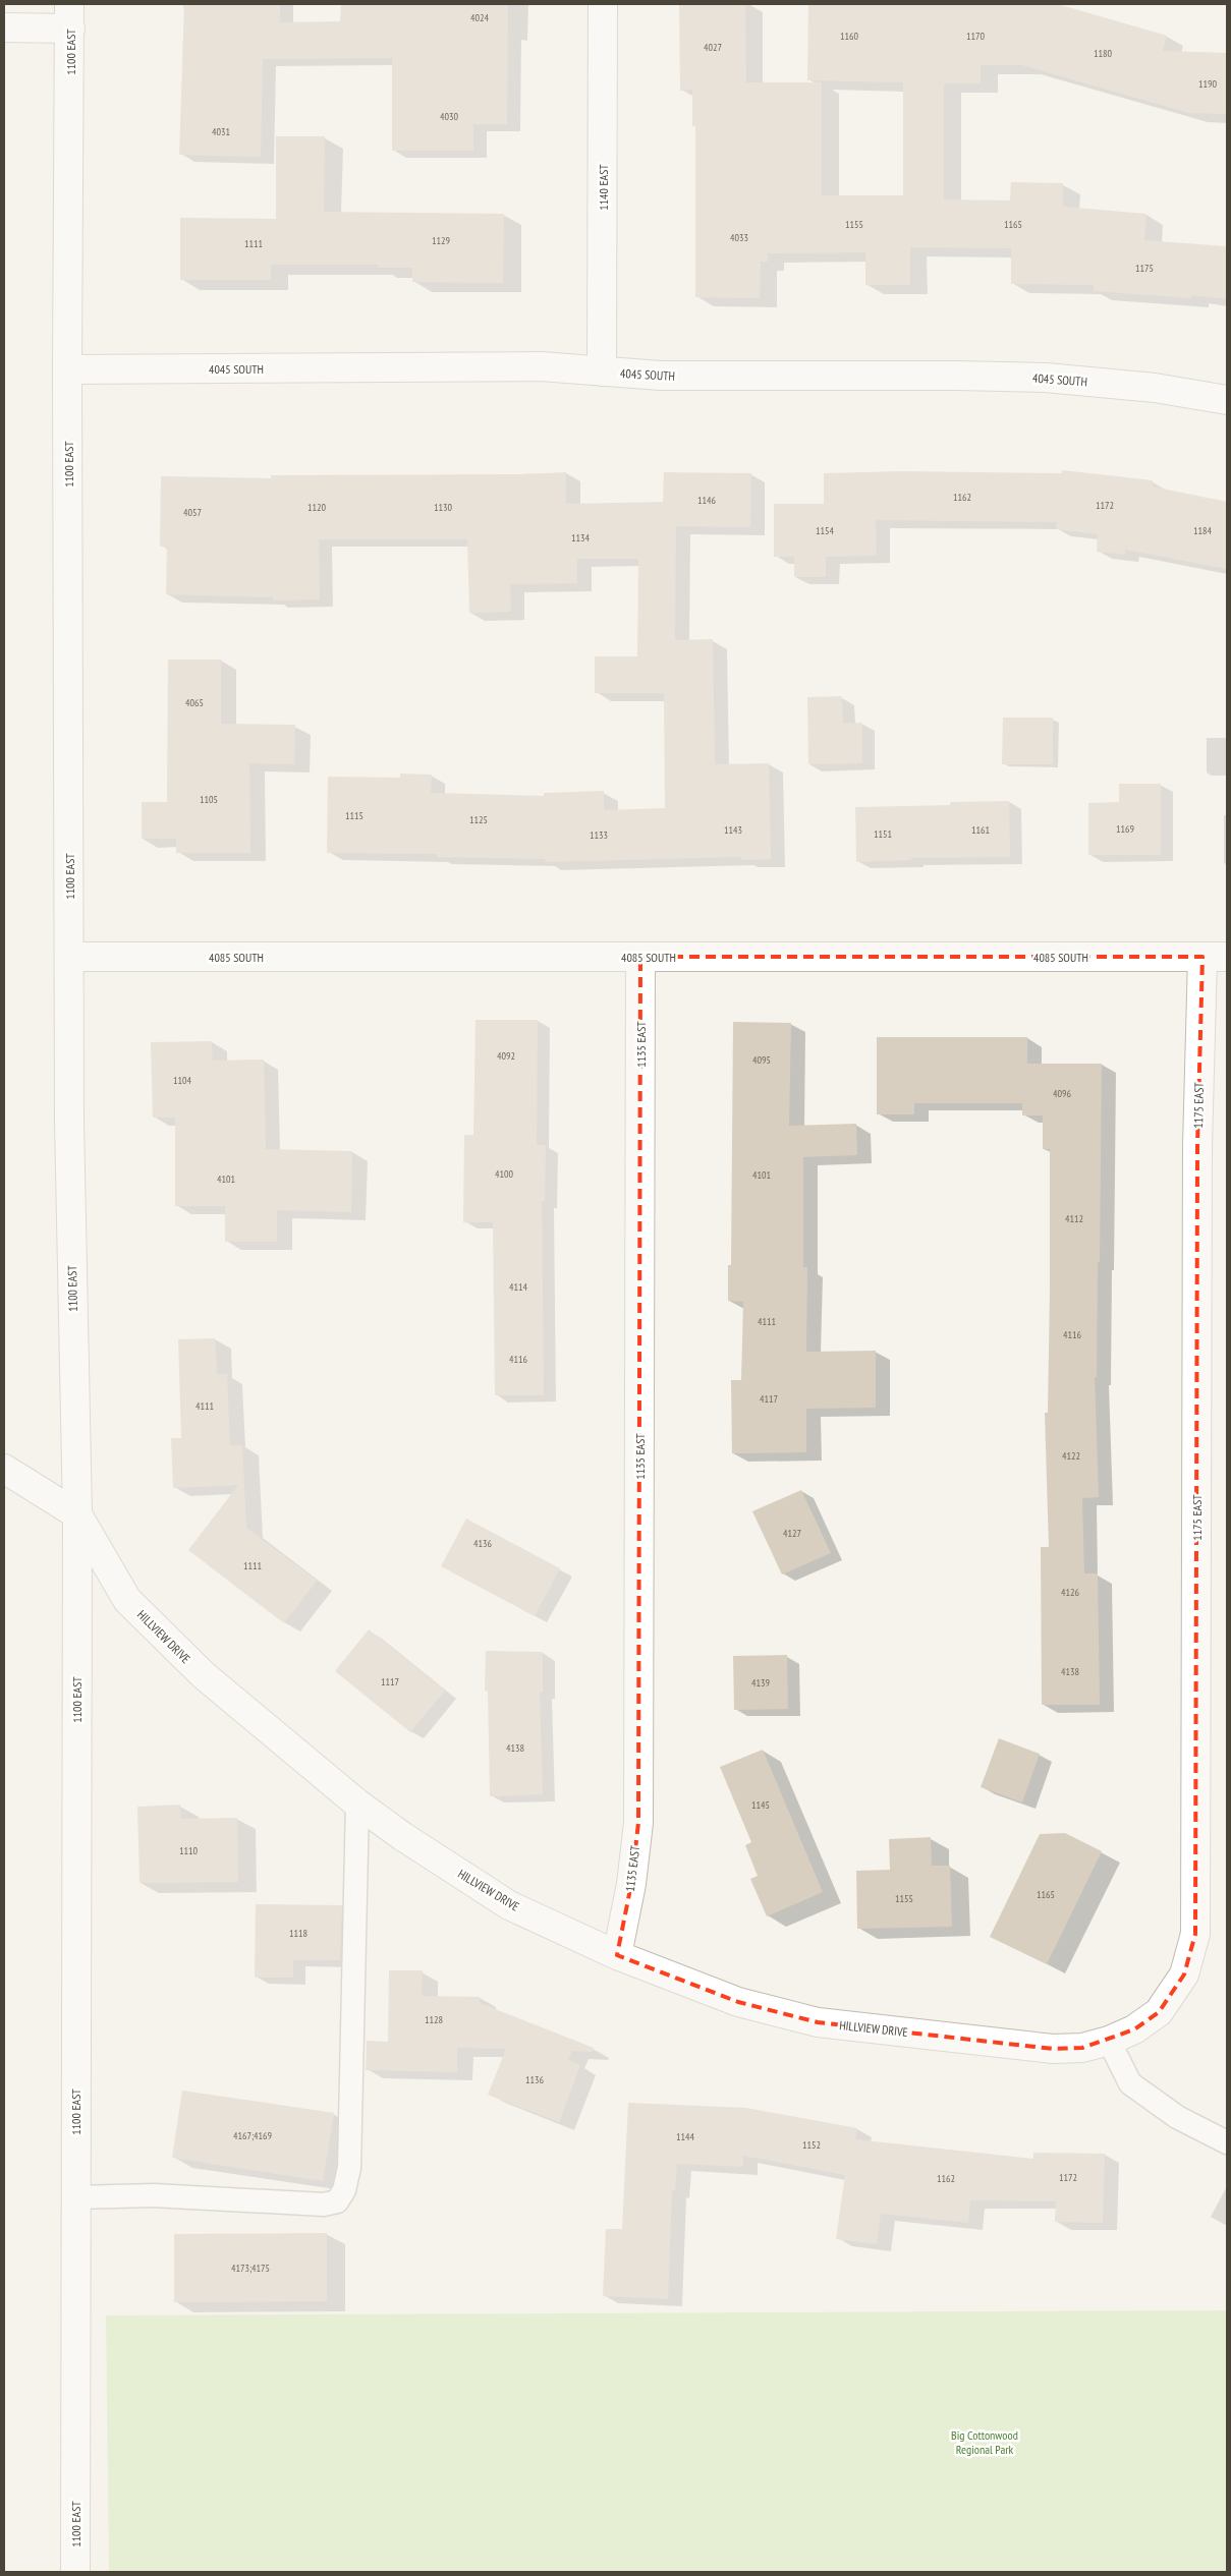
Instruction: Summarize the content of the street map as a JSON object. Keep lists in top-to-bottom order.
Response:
{
  "streets": {
    "street": [
      "1100 EAST",
      "1140 EAST",
      "4045 SOUTH",
      "4085 SOUTH",
      "1135 EAST",
      "1175 EAST",
      "HILLVIEW DRIVE"
    ]
  },
  "crossings": [
    ["1100 EAST", "4045 SOUTH"],
    ["1100 EAST", "4085 SOUTH"],
    ["1100 EAST", "HILLVIEW DRIVE"],
    ["1140 EAST", "4045 SOUTH"],
    ["4085 SOUTH", "1135 EAST"],
    ["4085 SOUTH", "1175 EAST"],
    ["1135 EAST", "HILLVIEW DRIVE"],
    ["1175 EAST", "HILLVIEW DRIVE"]
  ],
  "parks": ["Big Cottonwood Regional Park"],
  "house_numbers": [
    "4024",
    "1160",
    "1170",
    "4027",
    "1180",
    "1190",
    "4030",
    "4031",
    "1155",
    "1165",
    "4033",
    "1129",
    "1111",
    "1175",
    "1162",
    "1146",
    "1172",
    "1120",
    "1130",
    "4057",
    "1154",
    "1184",
    "1134",
    "4065",
    "1105",
    "1115",
    "1125",
    "1169",
    "1143",
    "1161",
    "1151",
    "1133",
    "4092",
    "4095",
    "1104",
    "4096",
    "4100",
    "4101",
    "4101",
    "4112",
    "4114",
    "4111",
    "4116",
    "4116",
    "4117",
    "4111",
    "4122",
    "4127",
    "4136",
    "1111",
    "4126",
    "4138",
    "1117",
    "4139",
    "4138",
    "1145",
    "1110",
    "1165",
    "1155",
    "1118",
    "1128",
    "1136",
    "4167;4169",
    "1144",
    "1152",
    "1172",
    "1162",
    "4173;4175"
  ]
}
